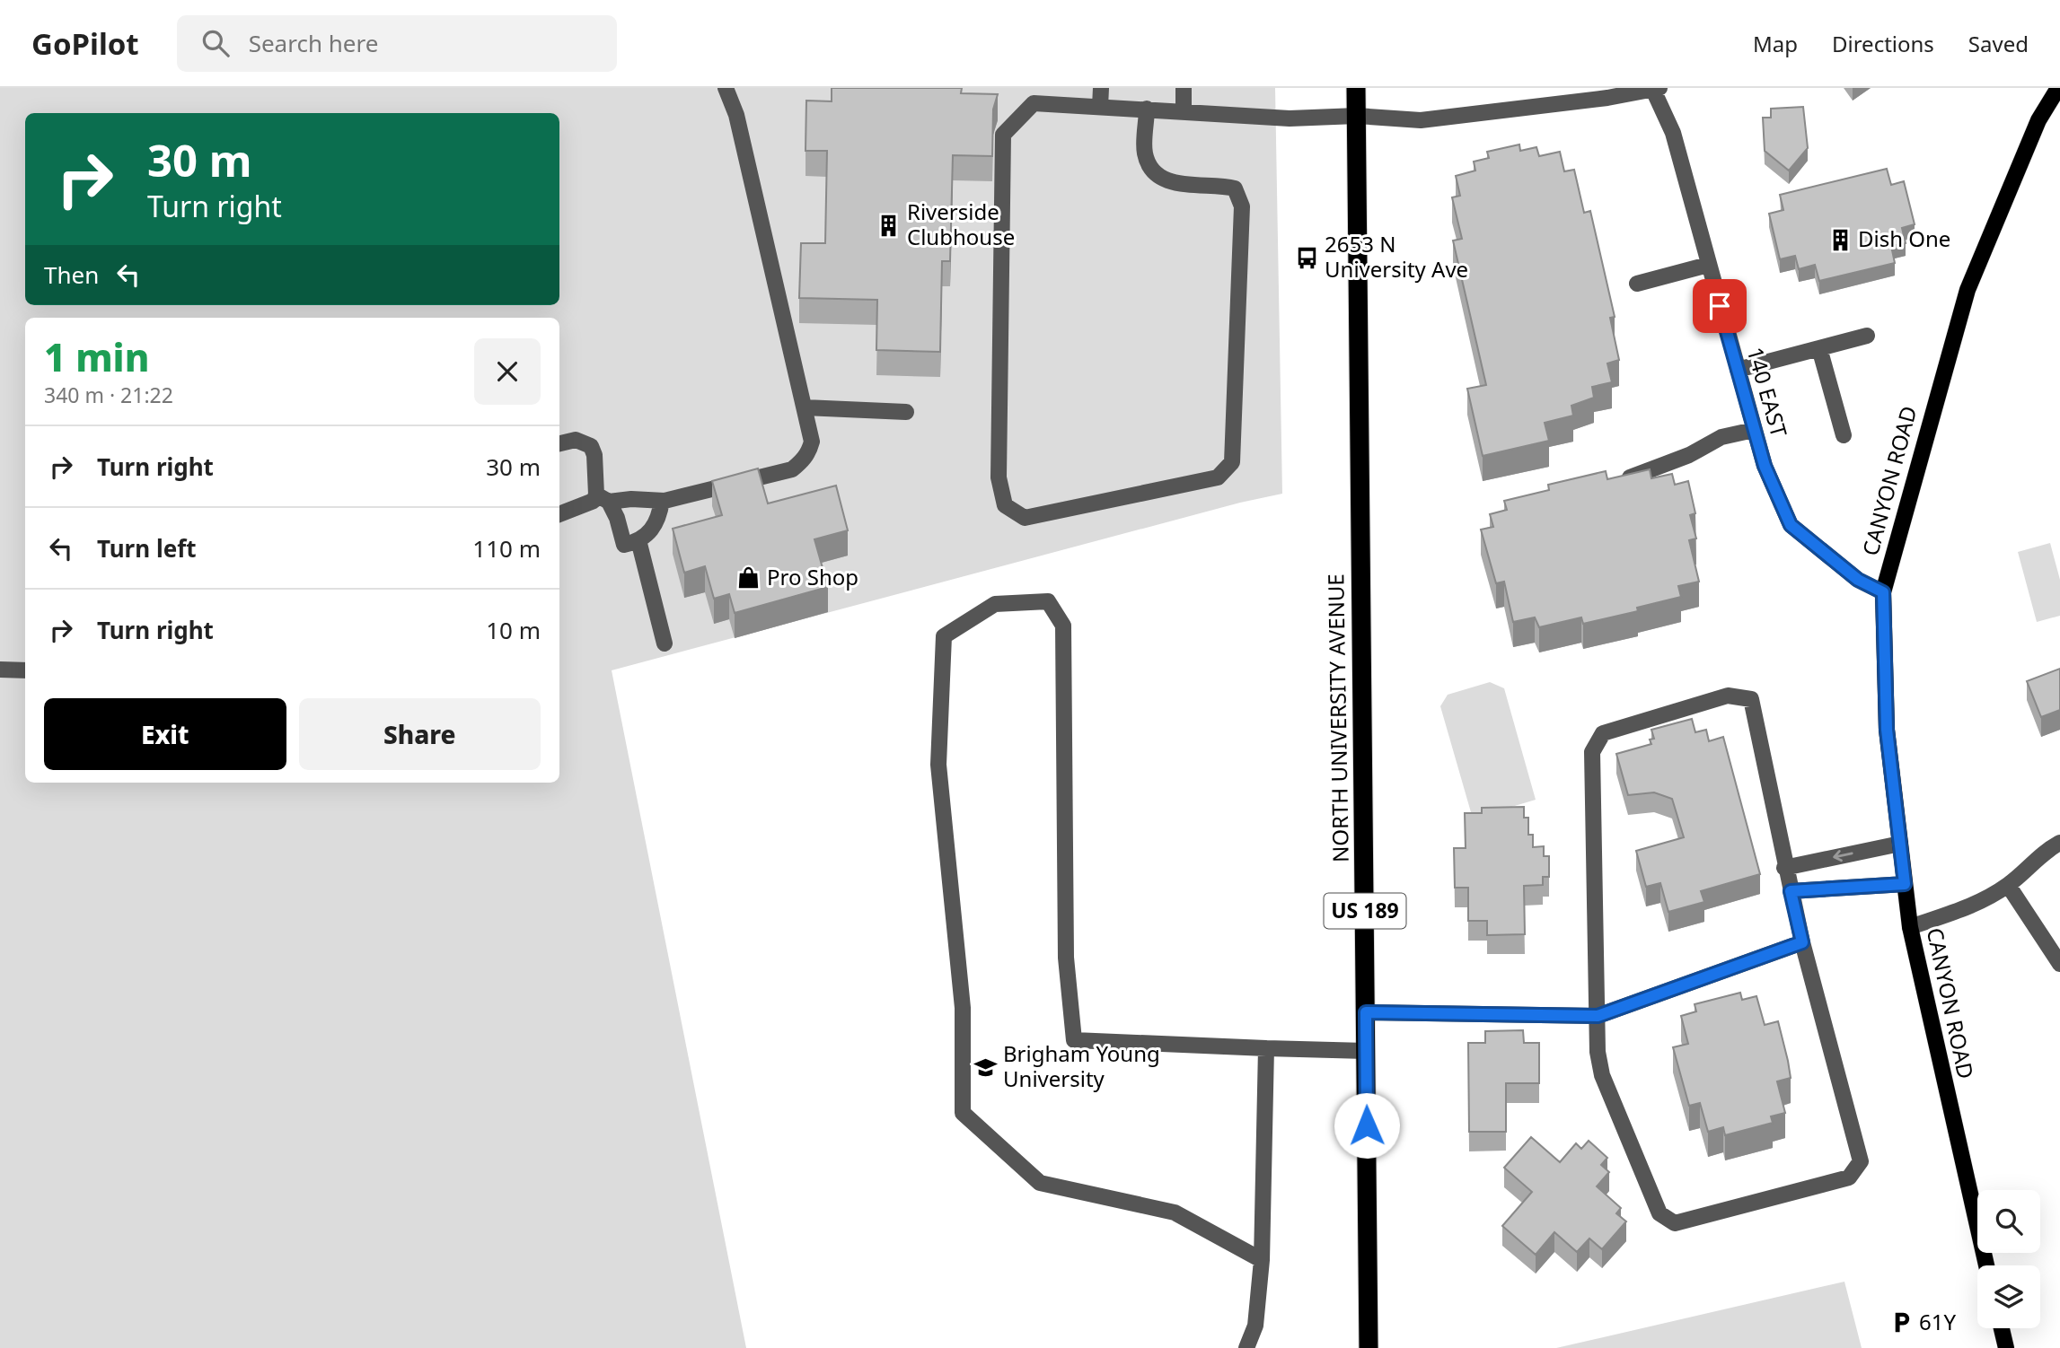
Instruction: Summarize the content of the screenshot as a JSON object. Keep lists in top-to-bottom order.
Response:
{
  "streets": {
    "highway": ["NORTH UNIVERSITY AVENUE", "US 189"],
    "main road": ["CANYON ROAD"],
    "street": ["140 EAST"]
  },
  "crossings": [
    ["140 EAST", "CANYON ROAD"]
  ],
  "places": {
    "building": ["Riverside Clubhouse", "Dish One"],
    "bus stop": ["2653 N University Ave"],
    "shop": ["Pro Shop"],
    "school or university": ["Brigham Young University"],
    "parking": ["61Y"]
  },
  "page": {
    "header": "GoPilot",
    "search": "Search here",
    "nav": ["Map", "Directions", "Saved"],
    "turn": ["30 m", "Turn right"],
    "then": "Then",
    "heading": ["1 min", "340 m · 21:22"],
    "list": [
      {
        "name": "Turn right",
        "value": "30 m"
      },
      {
        "name": "Turn left",
        "value": "110 m"
      },
      {
        "name": "Turn right",
        "value": "10 m"
      }
    ],
    "buttons": ["Exit", "Share"]
  }
}
